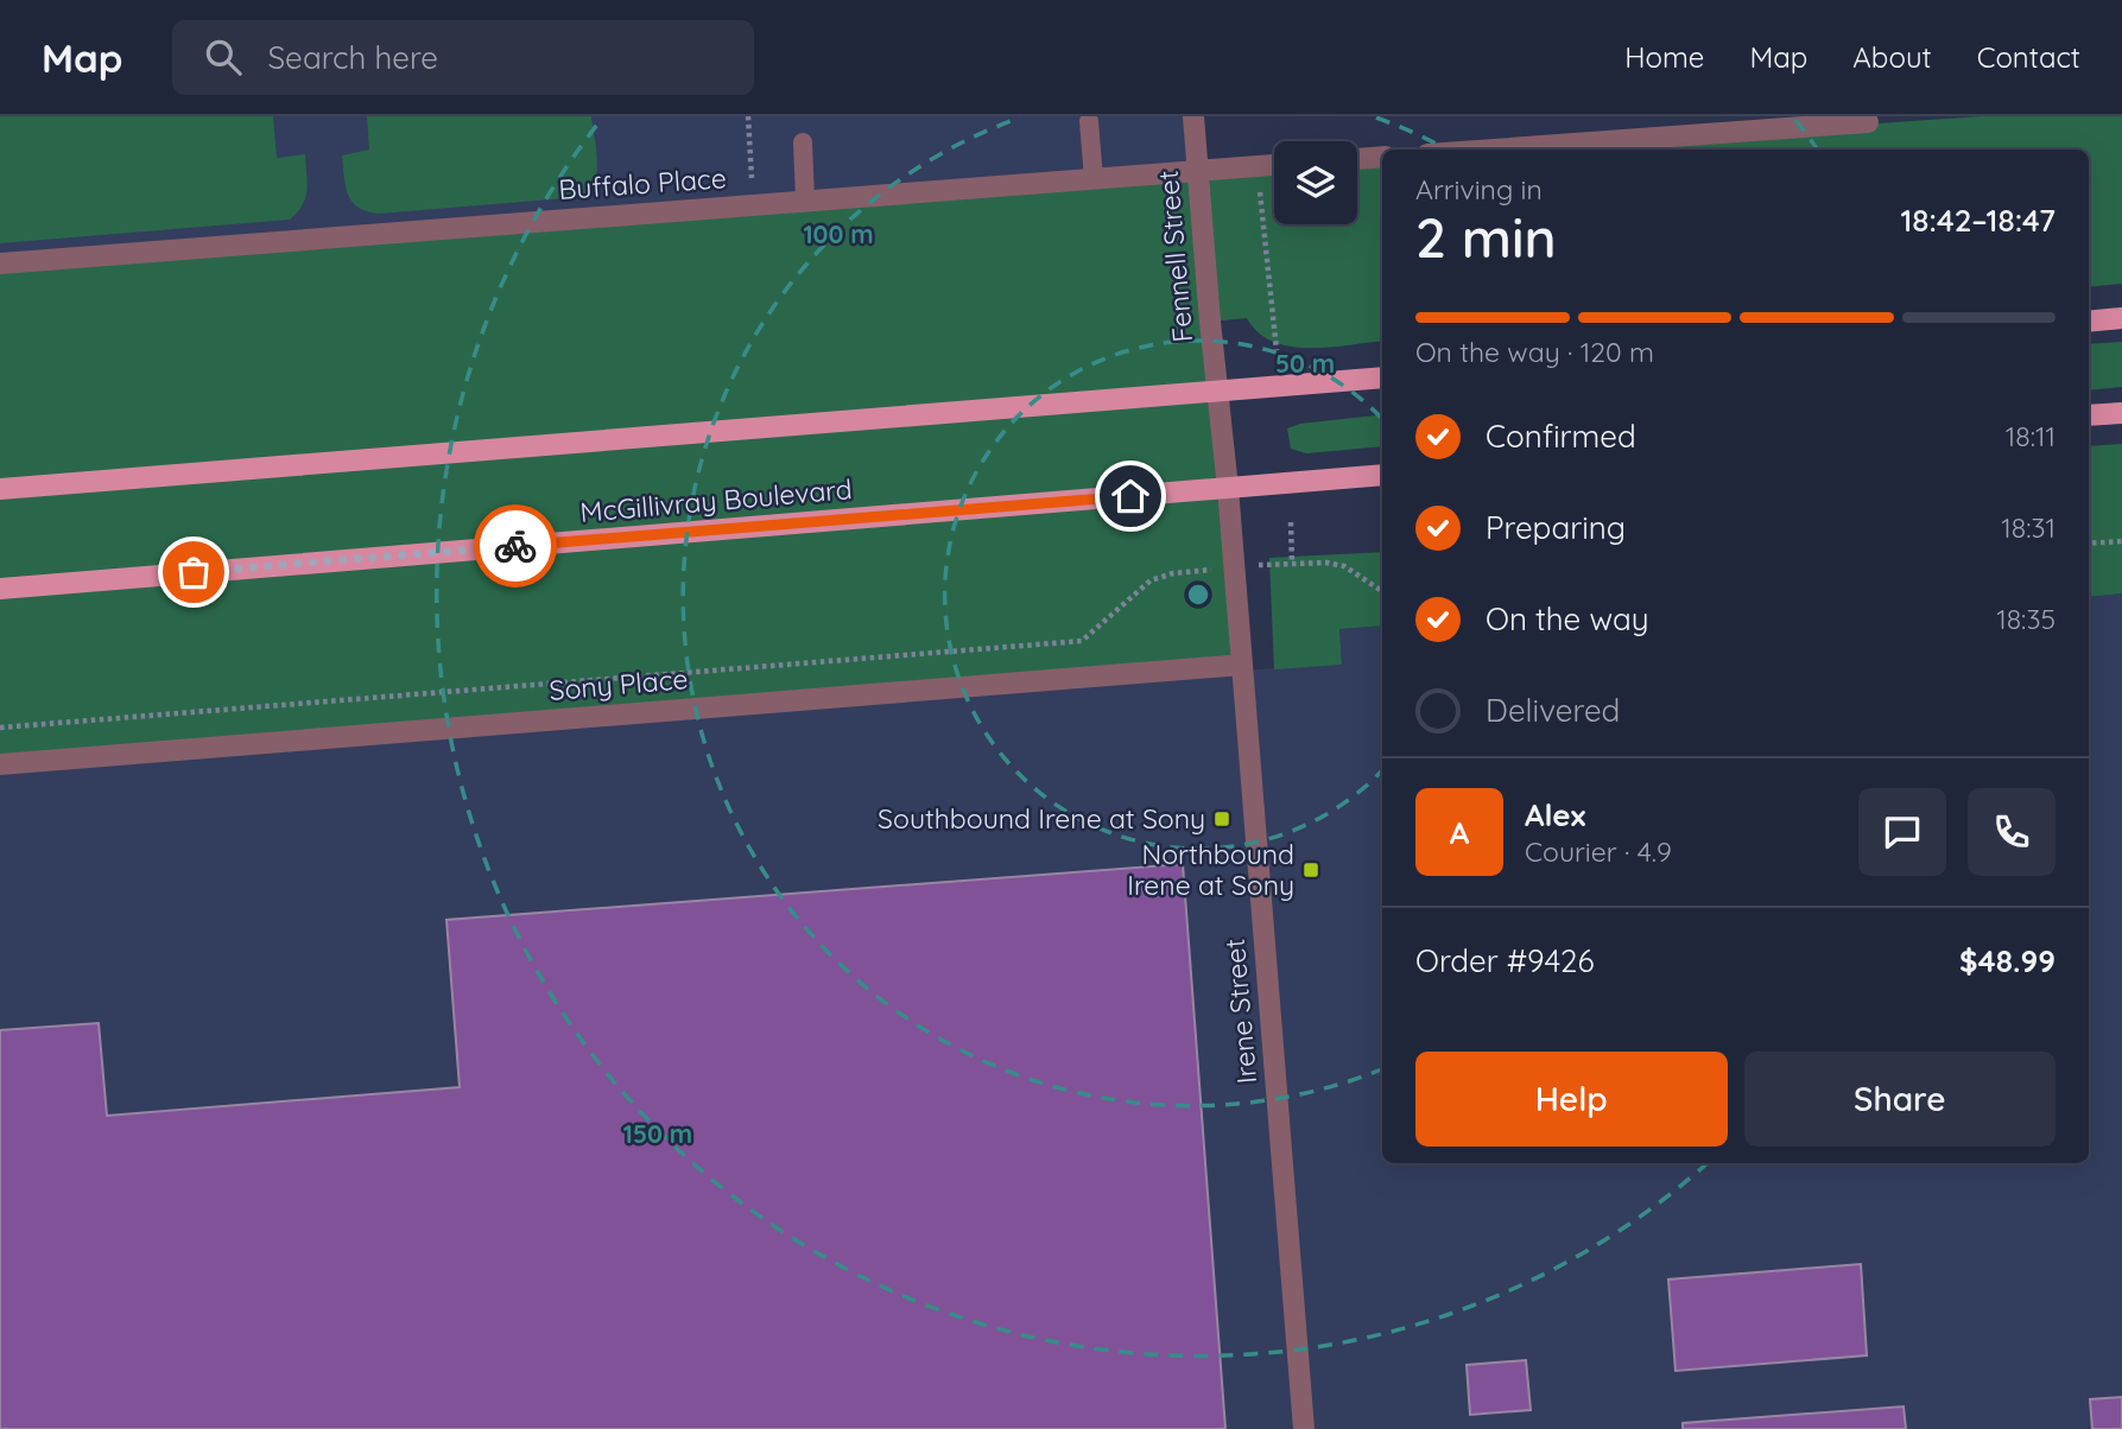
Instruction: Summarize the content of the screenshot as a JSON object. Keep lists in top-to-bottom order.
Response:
{
  "streets": {
    "main road": ["McGillivray Boulevard"],
    "street": [
      "Buffalo Place",
      "Fennell Street",
      "Sony Place",
      "Irene Street"
    ]
  },
  "crossings": [
    ["Buffalo Place", "Fennell Street"],
    ["Fennell Street", "Irene Street"],
    ["McGillivray Boulevard", "Irene Street"],
    ["Sony Place", "Irene Street"]
  ],
  "places": {
    "transit": ["Southbound Irene at Sony", "Northbound Irene at Sony"]
  },
  "page": {
    "header": "Map",
    "search": "Search here",
    "nav": [
      "Home",
      "Map",
      "About",
      "Contact"
    ],
    "heading": ["2 min", "Arriving in", "18:42–18:47"],
    "panel": [
      "Alex",
      "Courier · 4.9",
      "Order #9426",
      "$48.99"
    ],
    "bar": "On the way · 120 m",
    "list": [
      ["Confirmed", "18:11"],
      ["Preparing", "18:31"],
      ["On the way", "18:35"],
      "Delivered"
    ],
    "round": "A",
    "buttons": ["Help", "Share"]
  },
  "rings": ["100 m", "50 m", "150 m"]
}
